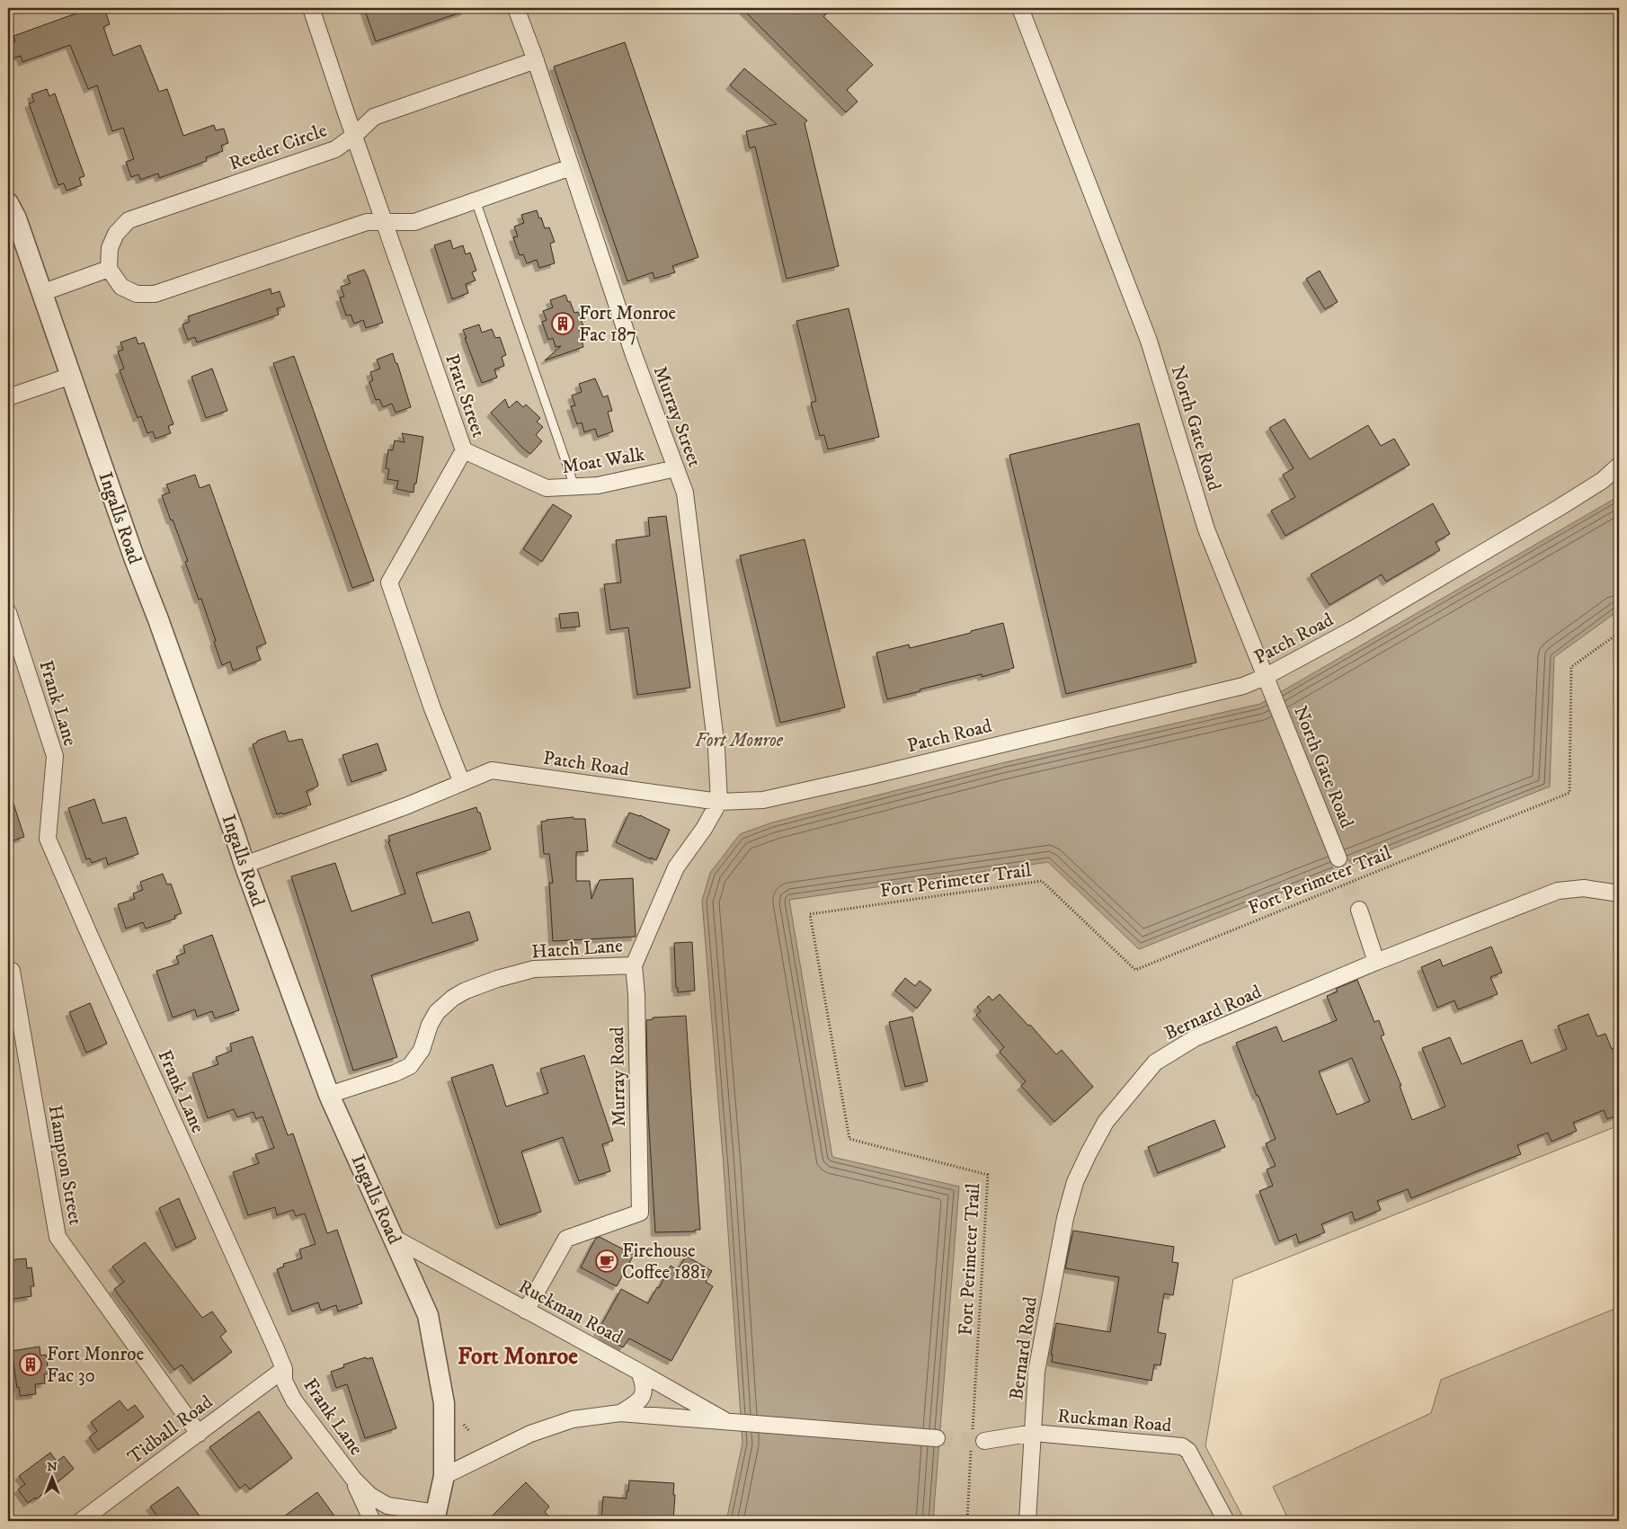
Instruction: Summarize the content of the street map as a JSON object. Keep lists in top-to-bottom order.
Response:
{
  "streets": {
    "street": [
      "Reeder Circle",
      "Pratt Street",
      "Murray Street",
      "North Gate Road",
      "Moat Walk",
      "Ingalls Road",
      "Patch Road",
      "Frank Lane",
      "Hatch Lane",
      "Bernard Road",
      "Murray Road",
      "Hampton Street",
      "Ruckman Road",
      "Tidball Road"
    ],
    "path": ["Fort Perimeter Trail"]
  },
  "crossings": [
    ["Reeder Circle", "Pratt Street"],
    ["Reeder Circle", "Murray Street"],
    ["Pratt Street", "Moat Walk"],
    ["Pratt Street", "Patch Road"],
    ["Murray Street", "Moat Walk"],
    ["Murray Street", "Patch Road"],
    ["Murray Street", "Murray Road"],
    ["North Gate Road", "Patch Road"],
    ["Ingalls Road", "Patch Road"],
    ["Ingalls Road", "Frank Lane"],
    ["Ingalls Road", "Hatch Lane"],
    ["Ingalls Road", "Ruckman Road"],
    ["Patch Road", "Murray Road"],
    ["Frank Lane", "Tidball Road"],
    ["Fort Perimeter Trail", "Ruckman Road"],
    ["Hatch Lane", "Murray Road"],
    ["Bernard Road", "Ruckman Road"],
    ["Murray Road", "Ruckman Road"],
    ["Hampton Street", "Tidball Road"]
  ],
  "districts": ["Fort Monroe"],
  "parks": ["Fort Monroe"],
  "places": {
    "building": ["Fort Monroe Fac 187", "Fort Monroe Fac 30"],
    "cafe": ["Firehouse Coffee 1881"]
  },
  "north": "top"
}
